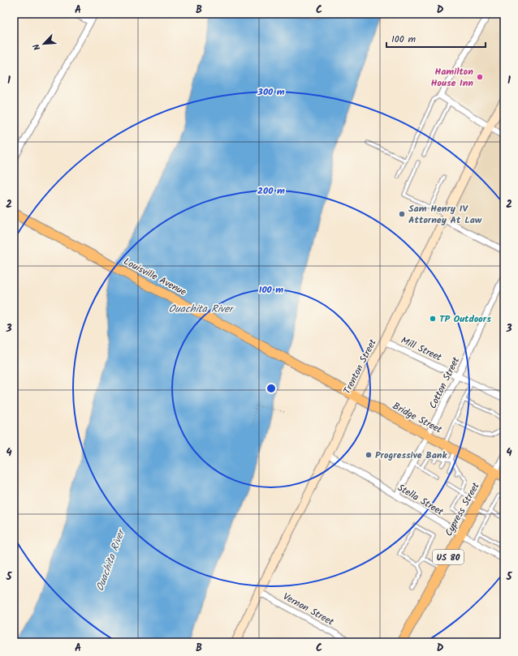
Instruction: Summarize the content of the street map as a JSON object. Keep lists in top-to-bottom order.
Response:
{
  "streets": {
    "main road": [
      "Louisville Avenue",
      "Bridge Street",
      "Cypress Street",
      "US 80"
    ],
    "street": [
      "Mill Street",
      "Trenton Street",
      "Cotton Street",
      "Stella Street",
      "Vernon Street"
    ]
  },
  "crossings": [
    ["Louisville Avenue", "Bridge Street"],
    ["Mill Street", "Trenton Street"],
    ["Mill Street", "Cotton Street"],
    ["Trenton Street", "Bridge Street"],
    ["Trenton Street", "Stella Street"],
    ["Trenton Street", "Vernon Street"],
    ["Cotton Street", "Bridge Street"],
    ["Cotton Street", "Stella Street"],
    ["Bridge Street", "Cypress Street"],
    ["Stella Street", "Cypress Street"]
  ],
  "water": ["Ouachita River"],
  "places": [
    "Hamilton House Inn",
    "Sam Henry IV Attorney At Law",
    "TP Outdoors",
    "Progressive Bank"
  ],
  "scale_bar": "100 m",
  "north": "bottom left",
  "grid": {
    "columns": [
      "A",
      "B",
      "C",
      "D"
    ],
    "rows": [
      "1",
      "2",
      "3",
      "4",
      "5"
    ]
  },
  "rings": ["300 m", "200 m", "100 m"]
}
